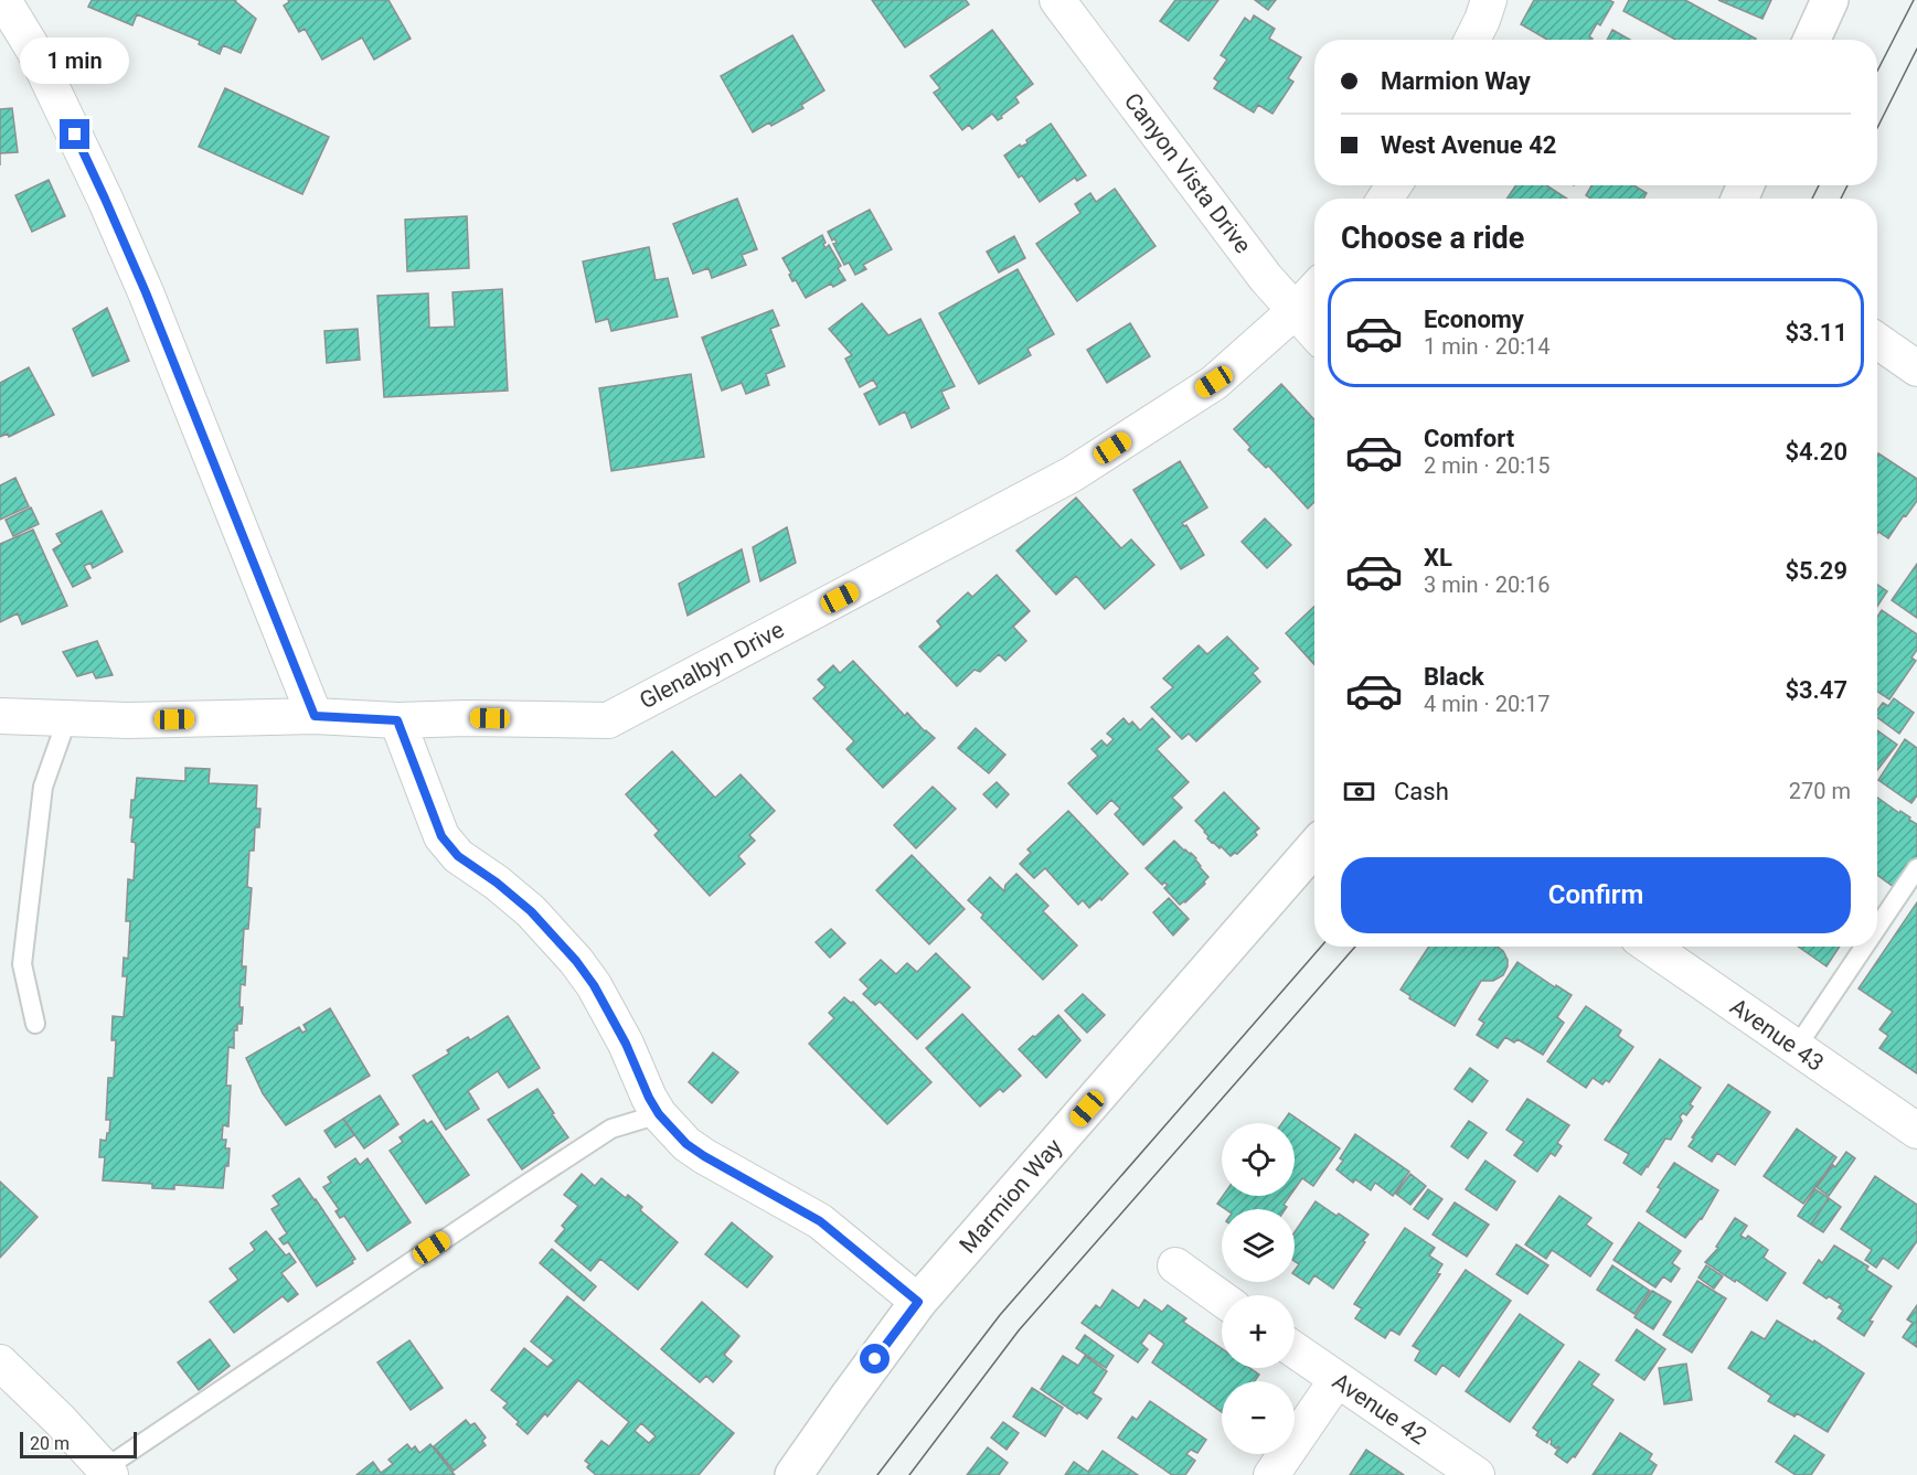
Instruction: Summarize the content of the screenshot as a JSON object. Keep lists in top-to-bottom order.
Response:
{
  "streets": {
    "street": [
      "Canyon Vista Drive",
      "Glenalbyn Drive",
      "Avenue 43",
      "Marmion Way",
      "Avenue 42"
    ]
  },
  "crossings": [
    ["Canyon Vista Drive", "Glenalbyn Drive"]
  ],
  "scale_bar": "20 m",
  "page": {
    "bubble": "1 min",
    "banner": ["Marmion Way", "West Avenue 42"],
    "heading": "Choose a ride",
    "list": [
      {
        "name": "Economy",
        "note": "1 min · 20:14",
        "value": "$3.11"
      },
      {
        "name": "Comfort",
        "note": "2 min · 20:15",
        "value": "$4.20"
      },
      {
        "name": "XL",
        "note": "3 min · 20:16",
        "value": "$5.29"
      },
      {
        "name": "Black",
        "note": "4 min · 20:17",
        "value": "$3.47"
      }
    ],
    "pay": ["Cash", "270 m"],
    "buttons": "Confirm",
    "map_buttons": ["+", "−"],
    "scale": "20 m"
  }
}
